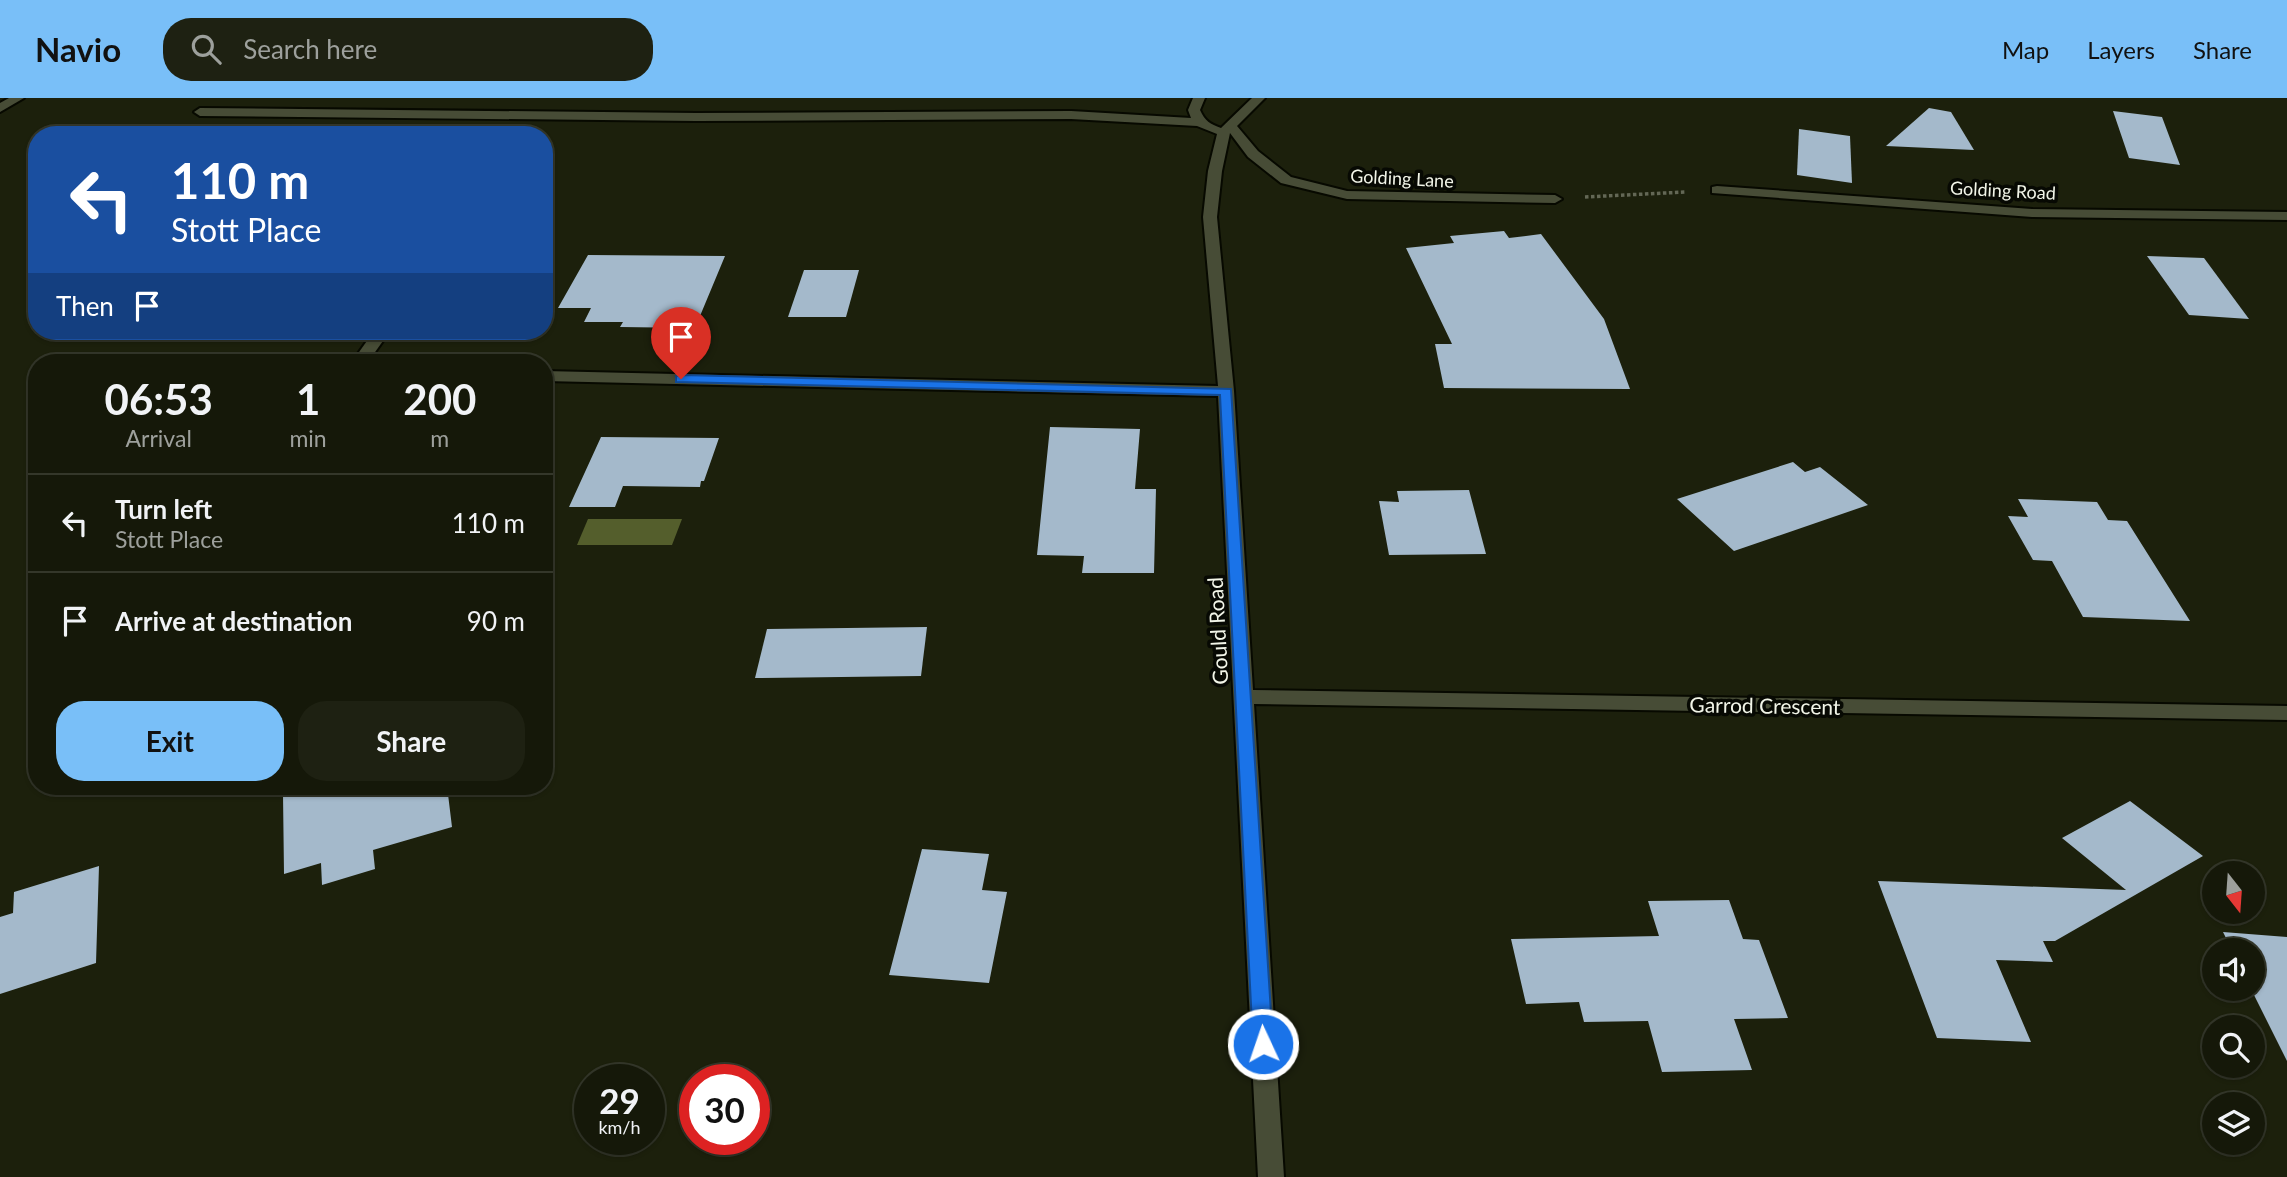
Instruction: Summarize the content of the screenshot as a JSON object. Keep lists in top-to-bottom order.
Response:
{
  "streets": {
    "street": [
      "Golding Lane",
      "Golding Road",
      "Gould Road",
      "Garrod Crescent"
    ]
  },
  "crossings": [
    ["Golding Lane", "Gould Road"],
    ["Gould Road", "Garrod Crescent"]
  ],
  "north": "bottom",
  "page": {
    "header": "Navio",
    "search": "Search here",
    "nav": ["Map", "Layers", "Share"],
    "turn": ["110 m", "Stott Place"],
    "then": "Then",
    "eta": [
      "06:53",
      "Arrival",
      "1",
      "min",
      "200",
      "m"
    ],
    "list": [
      {
        "name": "Turn left",
        "note": "Stott Place",
        "value": "110 m"
      },
      {
        "name": "Arrive at destination",
        "value": "90 m"
      }
    ],
    "buttons": ["Exit", "Share"],
    "speed": "29 km/h",
    "limit": "30"
  }
}
